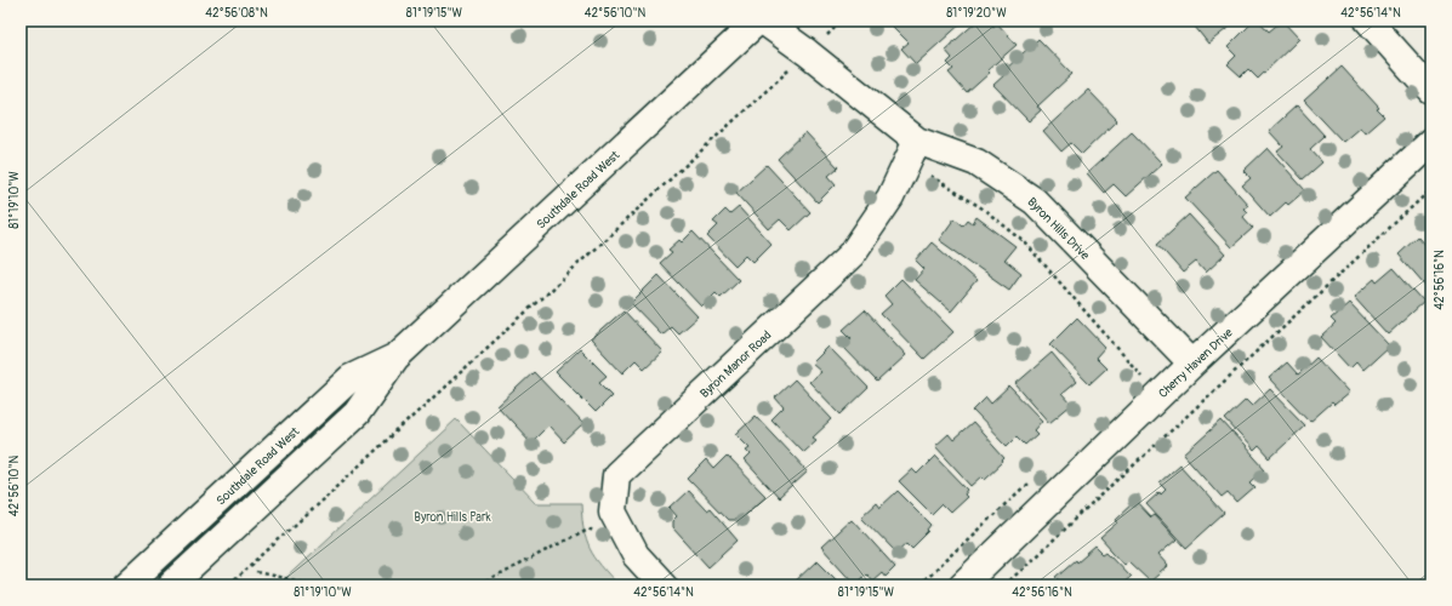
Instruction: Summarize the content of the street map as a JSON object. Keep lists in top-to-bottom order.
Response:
{
  "streets": {
    "street": [
      "Southdale Road West",
      "Byron Hills Drive",
      "Cherry Haven Drive",
      "Byron Manor Road"
    ]
  },
  "crossings": [
    ["Byron Hills Drive", "Cherry Haven Drive"],
    ["Byron Hills Drive", "Byron Manor Road"]
  ],
  "parks": ["Byron Hills Park"],
  "coordinates": [
    "42°56'08\"N",
    "81°19'15\"W",
    "42°56'10\"N",
    "81°19'20\"W",
    "42°56'14\"N",
    "81°19'10\"W",
    "42°56'16\"N"
  ]
}
